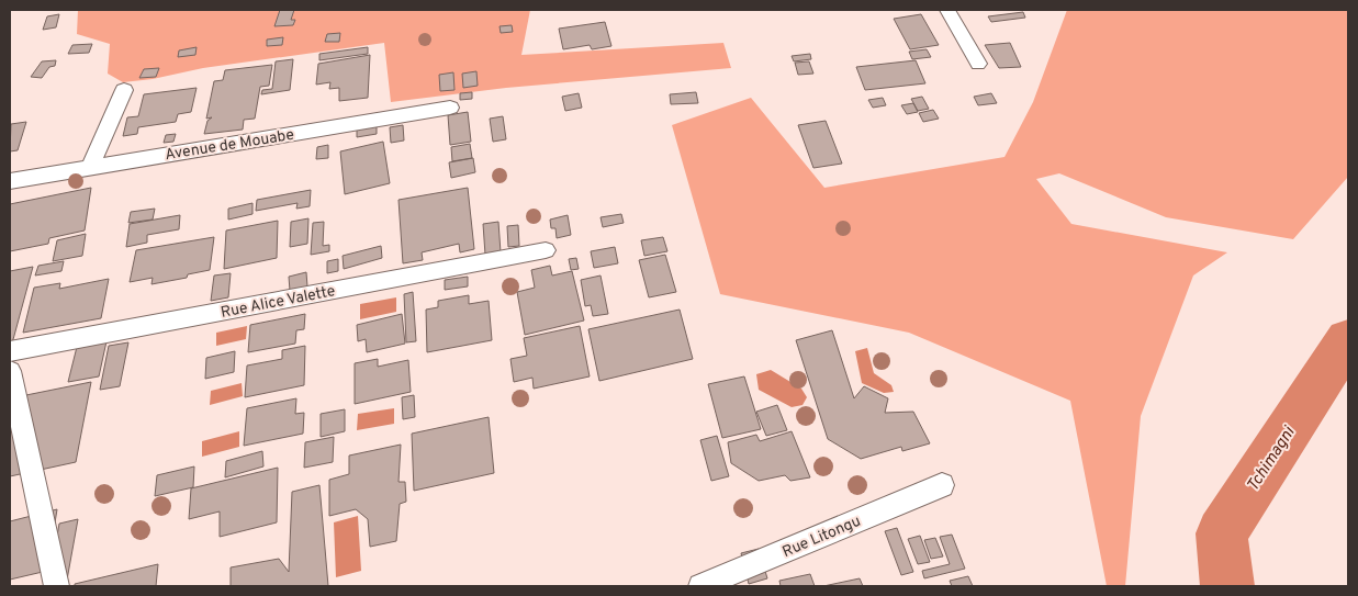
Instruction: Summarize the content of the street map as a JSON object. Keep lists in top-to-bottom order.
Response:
{
  "streets": {
    "street": ["Avenue de Mouabe", "Rue Alice Valette", "Rue Litongu"]
  },
  "water": ["Tchimagni"]
}
